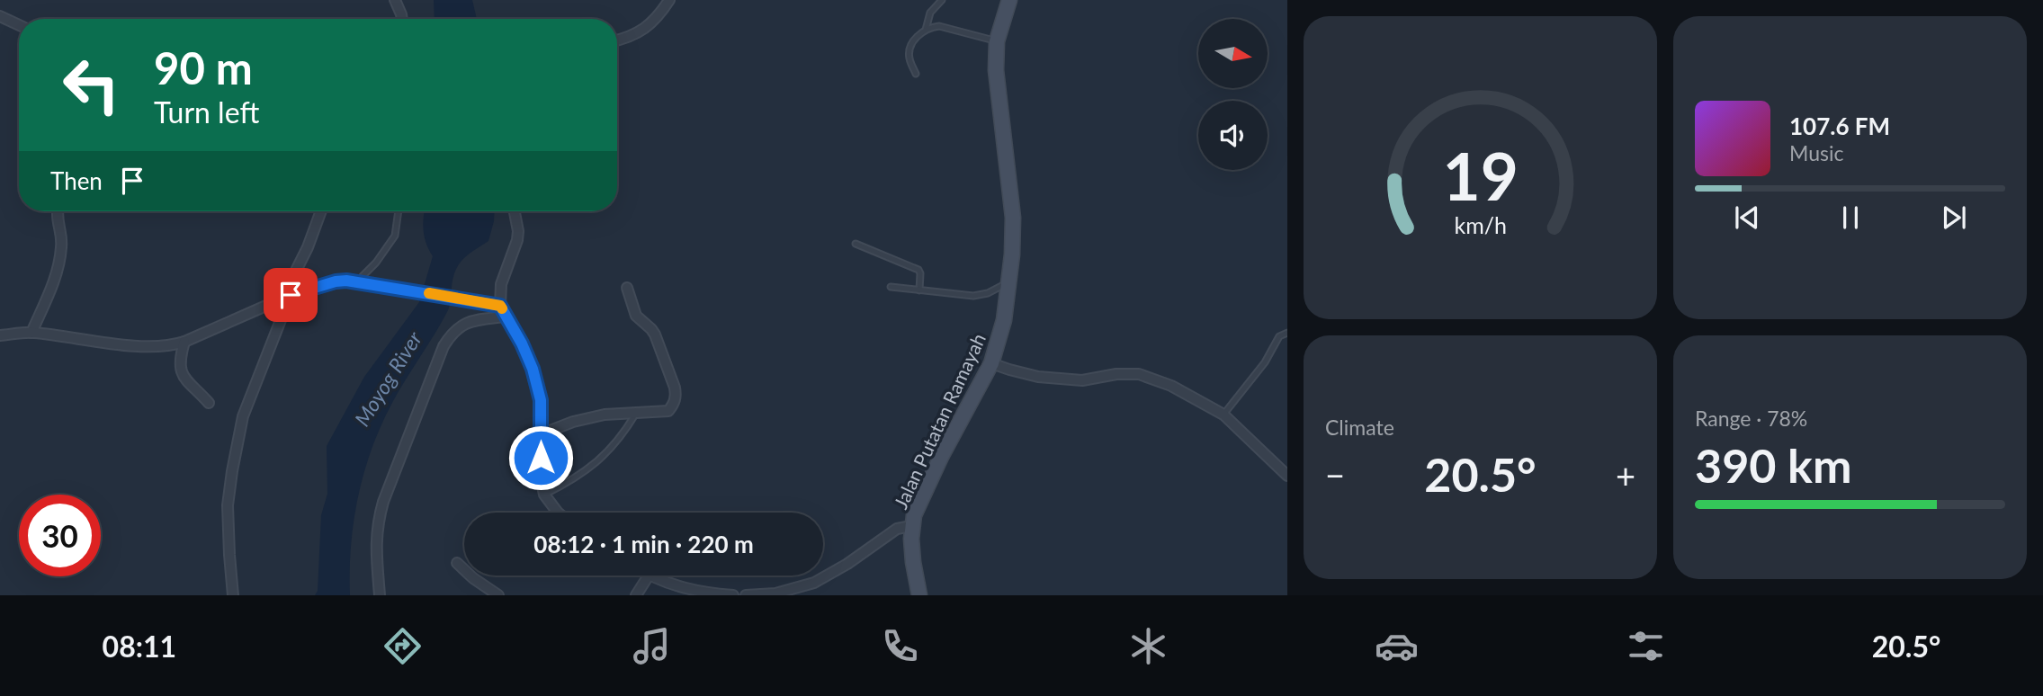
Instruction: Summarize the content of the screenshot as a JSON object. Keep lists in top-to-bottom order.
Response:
{
  "streets": {
    "main road": ["Jalan Putatan Ramayah"]
  },
  "water": ["Moyog River"],
  "north": "right",
  "page": {
    "turn": ["90 m", "Turn left"],
    "song": ["107.6 FM", "Music"],
    "then": "Then",
    "tile": [
      "Climate",
      ["Range · 78%", "390 km"]
    ],
    "heat": ["−", "20.5°", "+"],
    "limit": "30",
    "trip": "08:12 · 1 min · 220 m",
    "tabs": ["08:11", "20.5°"],
    "gauge": ["19", "km/h"]
  }
}
